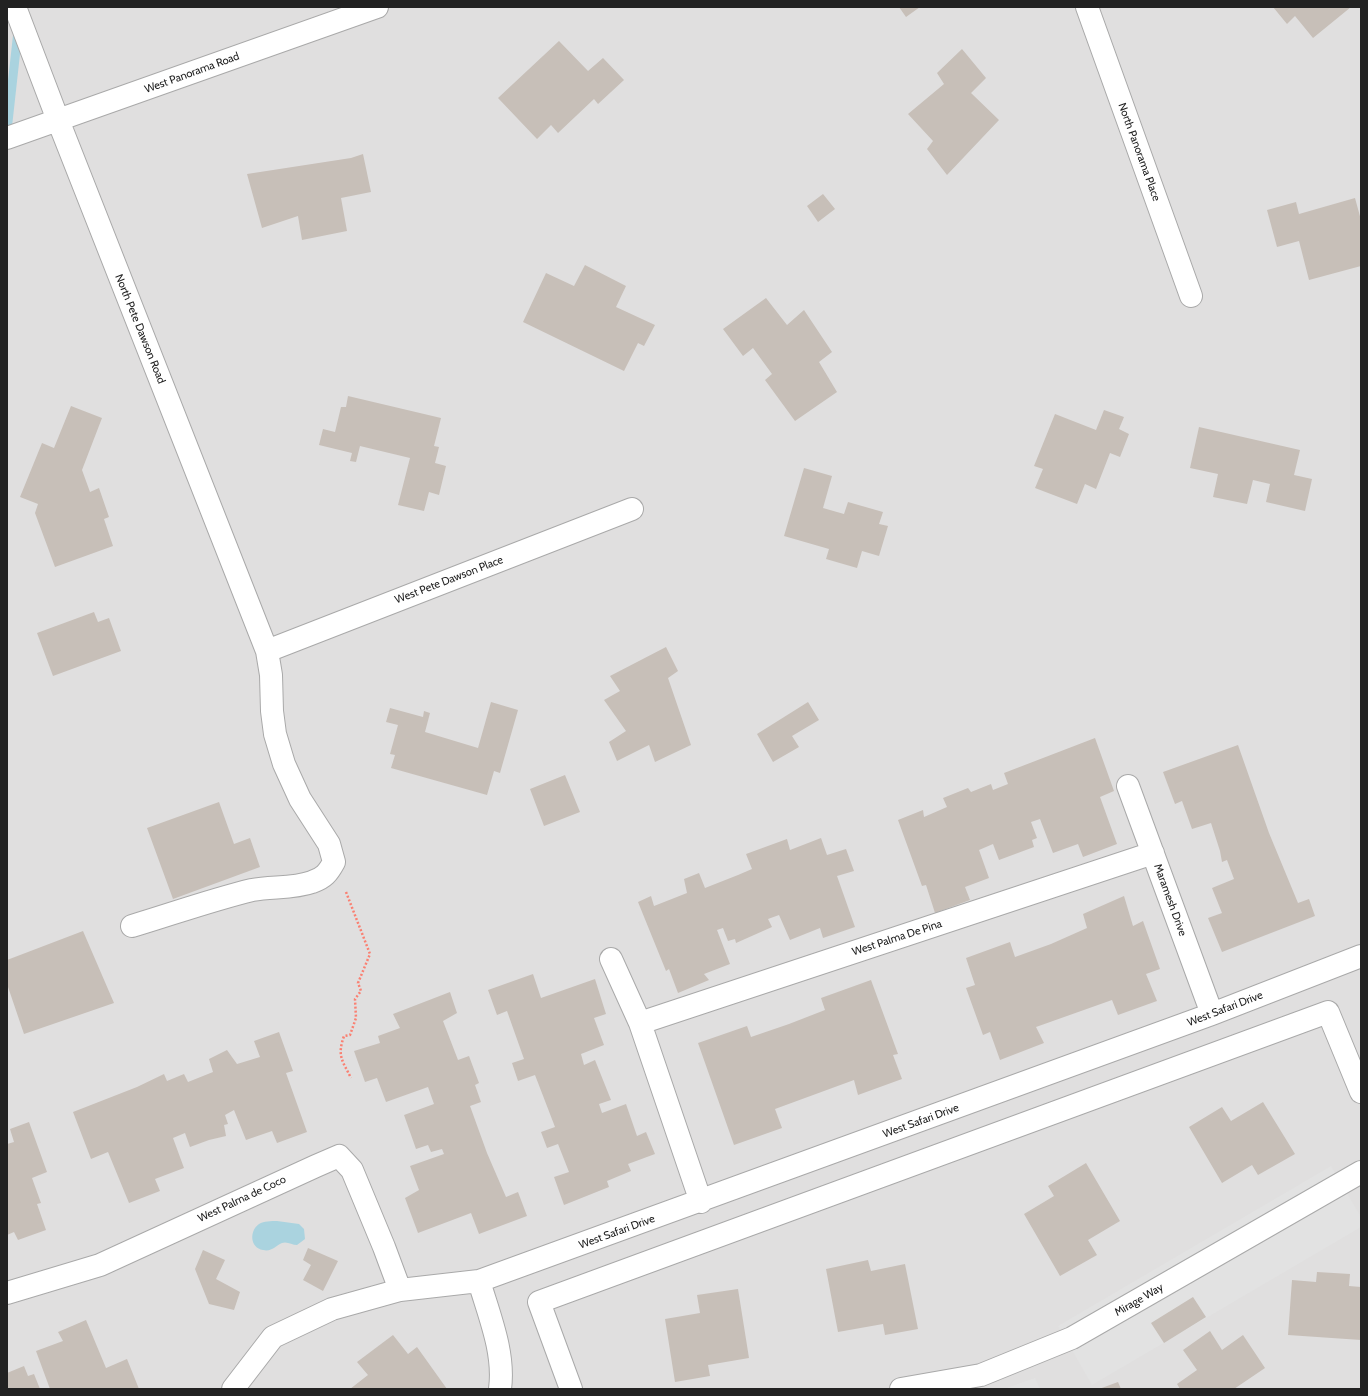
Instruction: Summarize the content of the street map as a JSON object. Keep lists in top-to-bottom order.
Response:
{
  "streets": {
    "street": [
      "West Panorama Road",
      "North Panorama Place",
      "North Pete Dawson Road",
      "West Pete Dawson Place",
      "Maramesh Drive",
      "West Palma De Pina",
      "West Safari Drive",
      "West Palma de Coco",
      "Mirage Way"
    ]
  },
  "crossings": [
    ["West Panorama Road", "North Pete Dawson Road"],
    ["North Pete Dawson Road", "West Pete Dawson Place"],
    ["Maramesh Drive", "West Palma De Pina"],
    ["Maramesh Drive", "West Safari Drive"],
    ["West Safari Drive", "West Palma de Coco"]
  ]
}
